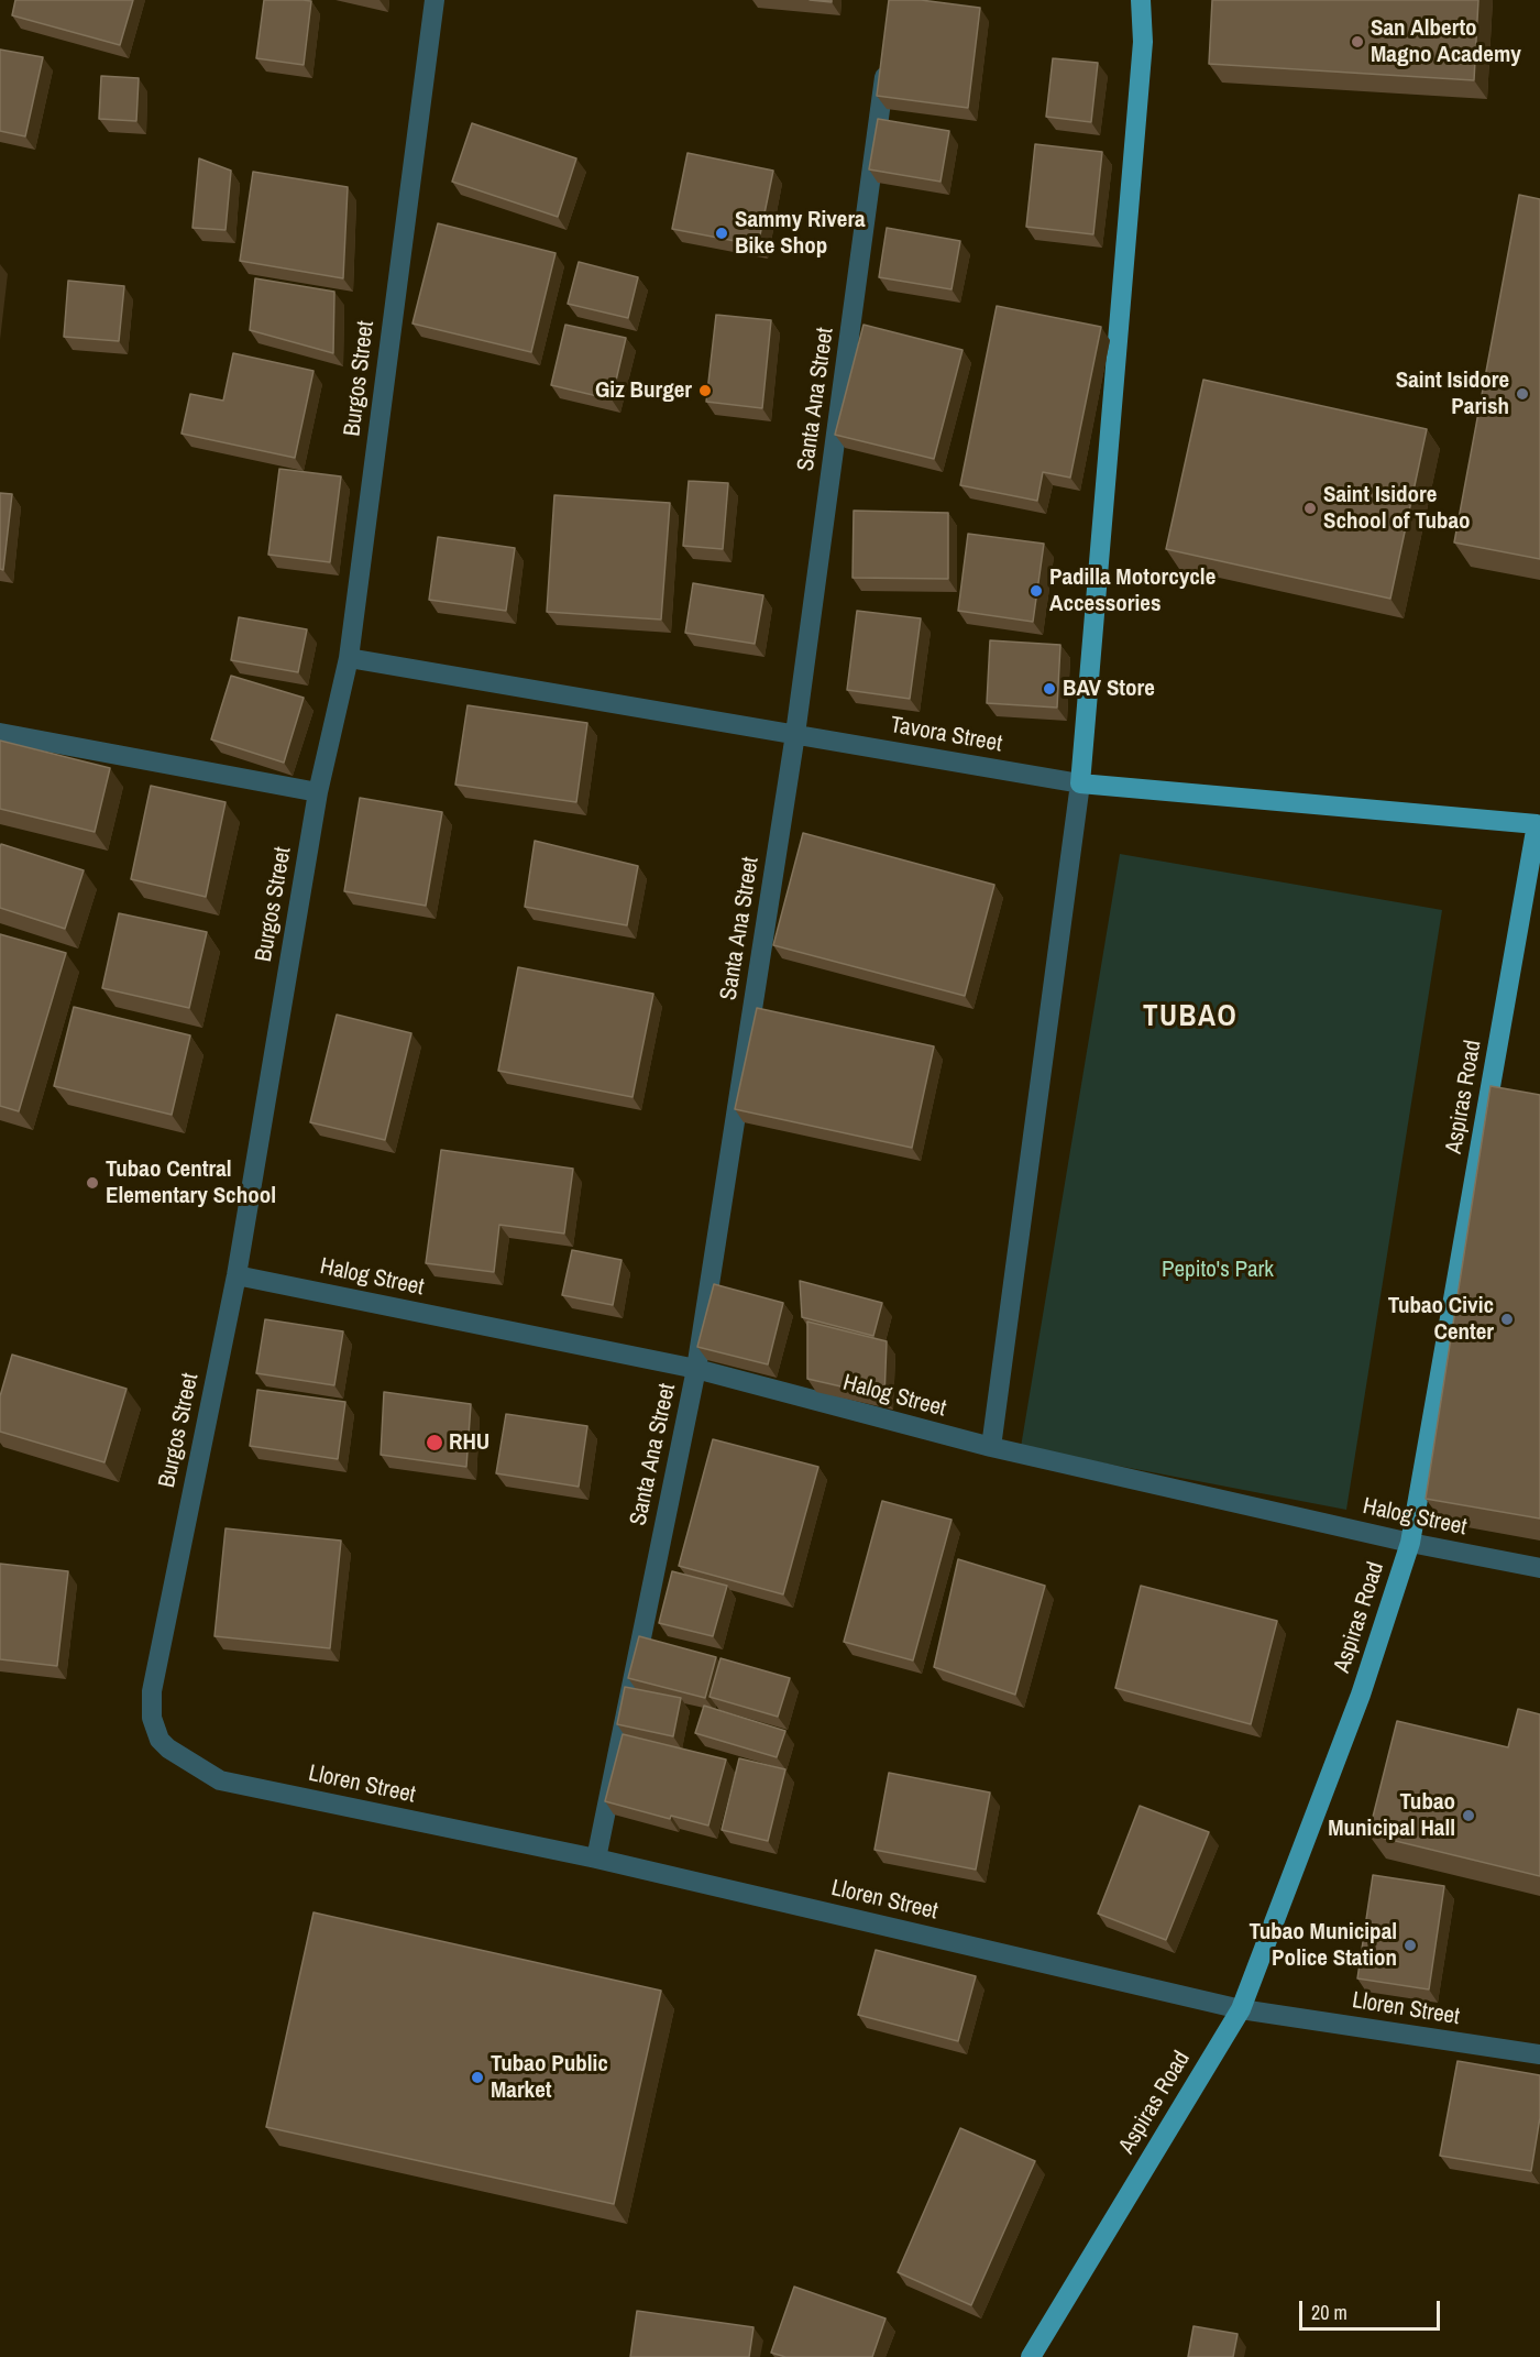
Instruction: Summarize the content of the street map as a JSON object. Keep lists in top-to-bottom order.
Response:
{
  "streets": {
    "main road": ["Tavora Street", "Aspiras Road"],
    "street": [
      "Burgos Street",
      "Santa Ana Street",
      "Halog Street",
      "Lloren Street"
    ]
  },
  "crossings": [
    ["Burgos Street", "Tavora Street"],
    ["Burgos Street", "Halog Street"],
    ["Burgos Street", "Lloren Street"],
    ["Santa Ana Street", "Tavora Street"],
    ["Santa Ana Street", "Halog Street"],
    ["Santa Ana Street", "Lloren Street"],
    ["Tavora Street", "Aspiras Road"],
    ["Aspiras Road", "Halog Street"],
    ["Aspiras Road", "Lloren Street"]
  ],
  "districts": ["TUBAO"],
  "parks": ["Pepito's Park"],
  "places": [
    "San Alberto Magno Academy",
    "Sammy Rivera Bike Shop",
    "Giz Burger",
    "Saint Isidore Parish",
    "Saint Isidore School of Tubao",
    "Padilla Motorcycle Accessories",
    "BAV Store",
    "Tubao Central Elementary School",
    "Tubao Civic Center",
    "RHU",
    "Tubao Municipal Hall",
    "Tubao Municipal Police Station",
    "Tubao Public Market"
  ],
  "scale_bar": "20 m"
}
